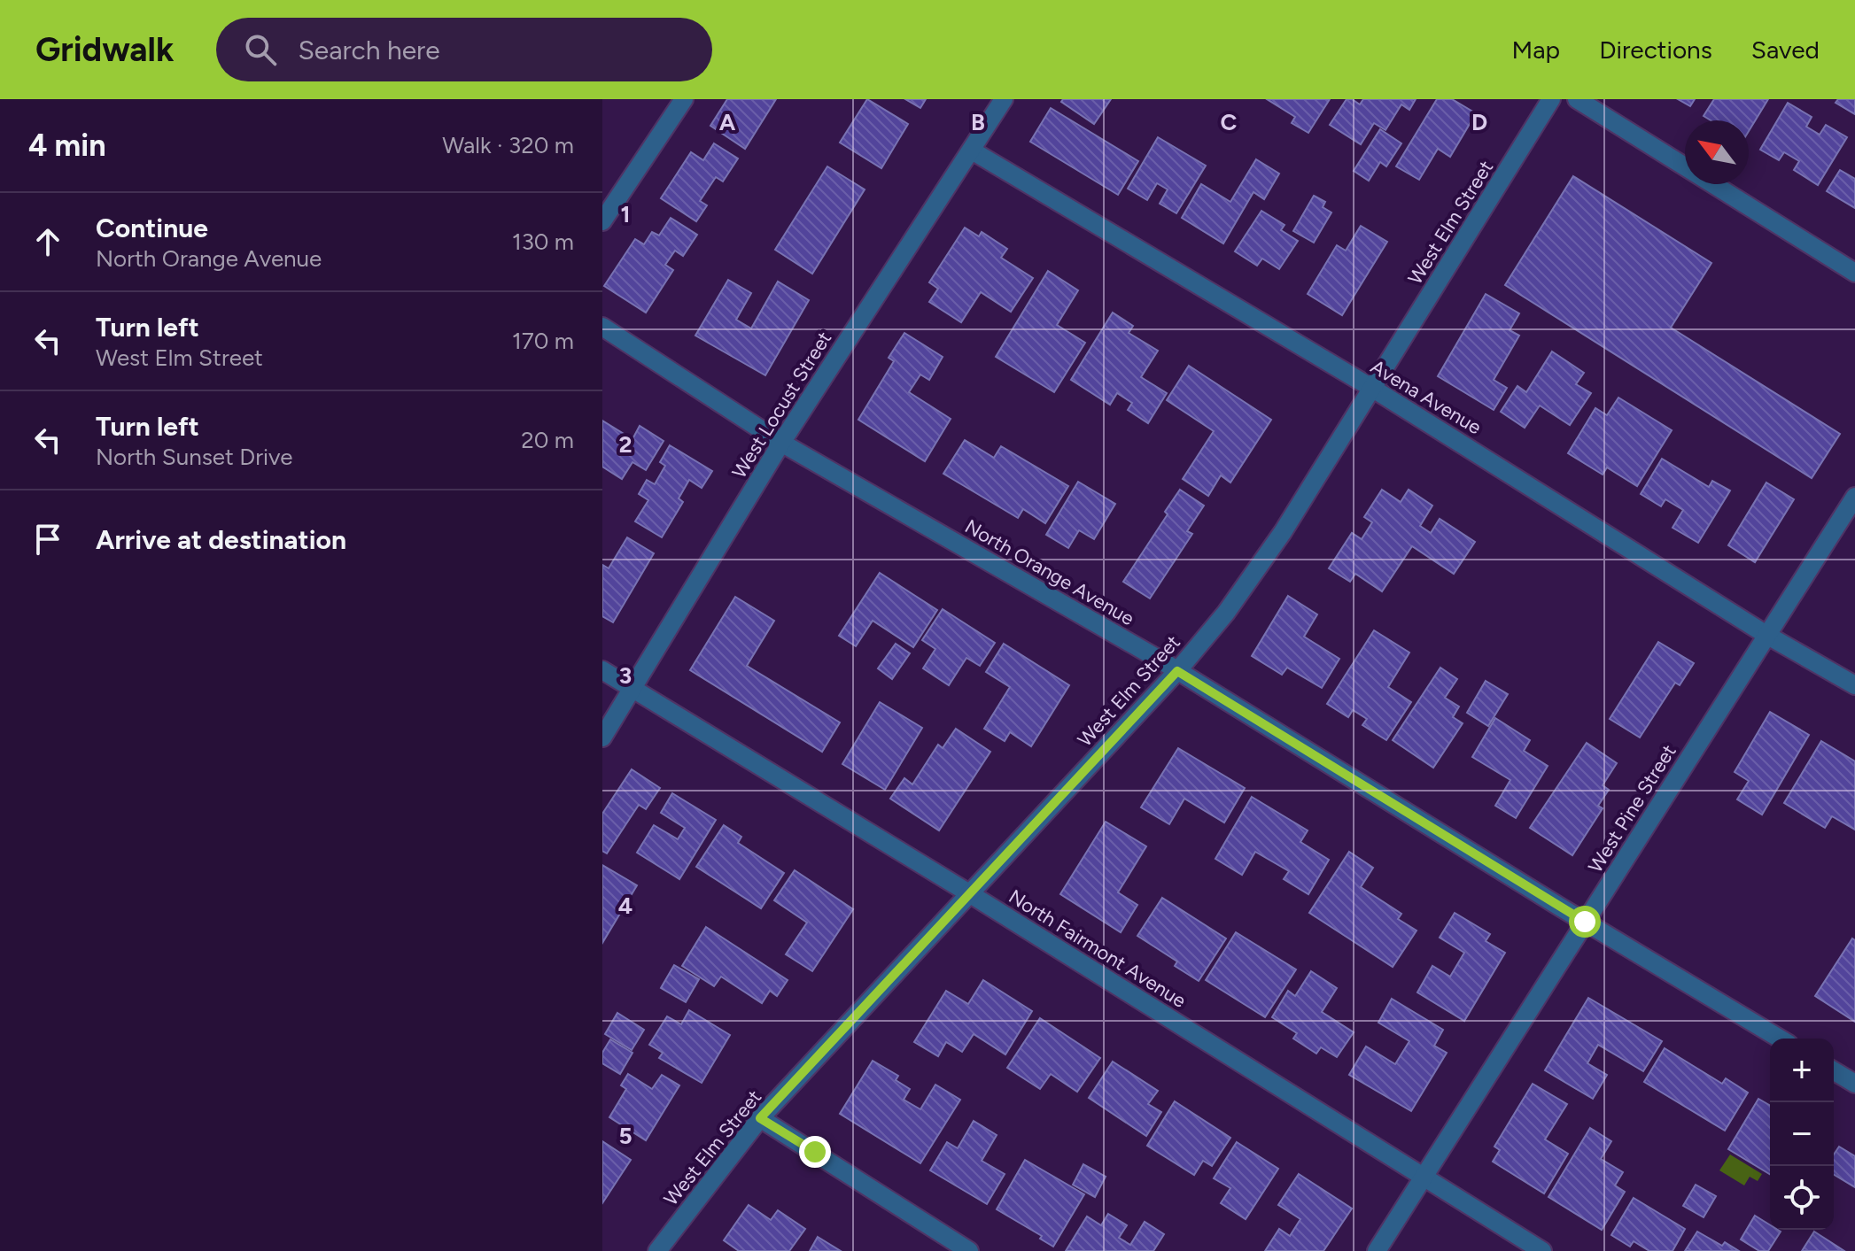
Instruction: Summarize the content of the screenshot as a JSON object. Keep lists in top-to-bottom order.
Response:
{
  "streets": {
    "street": [
      "West Elm Street",
      "Avena Avenue",
      "West Locust Street",
      "North Orange Avenue",
      "West Pine Street",
      "North Fairmont Avenue"
    ]
  },
  "crossings": [
    ["West Elm Street", "Avena Avenue"],
    ["West Elm Street", "North Orange Avenue"],
    ["West Elm Street", "North Fairmont Avenue"],
    ["Avena Avenue", "West Locust Street"],
    ["Avena Avenue", "West Pine Street"],
    ["West Locust Street", "North Orange Avenue"],
    ["West Locust Street", "North Fairmont Avenue"],
    ["North Orange Avenue", "West Pine Street"],
    ["West Pine Street", "North Fairmont Avenue"]
  ],
  "north": "top left",
  "page": {
    "header": "Gridwalk",
    "search": "Search here",
    "nav": ["Map", "Directions", "Saved"],
    "heading": ["4 min", "Walk · 320 m"],
    "list": [
      ["Continue", "North Orange Avenue", "130 m"],
      ["Turn left", "West Elm Street", "170 m"],
      ["Turn left", "North Sunset Drive", "20 m"],
      "Arrive at destination"
    ],
    "map_buttons": ["+", "−"]
  },
  "grid": {
    "columns": [
      "A",
      "B",
      "C",
      "D"
    ],
    "rows": [
      "1",
      "2",
      "3",
      "4",
      "5"
    ]
  }
}
